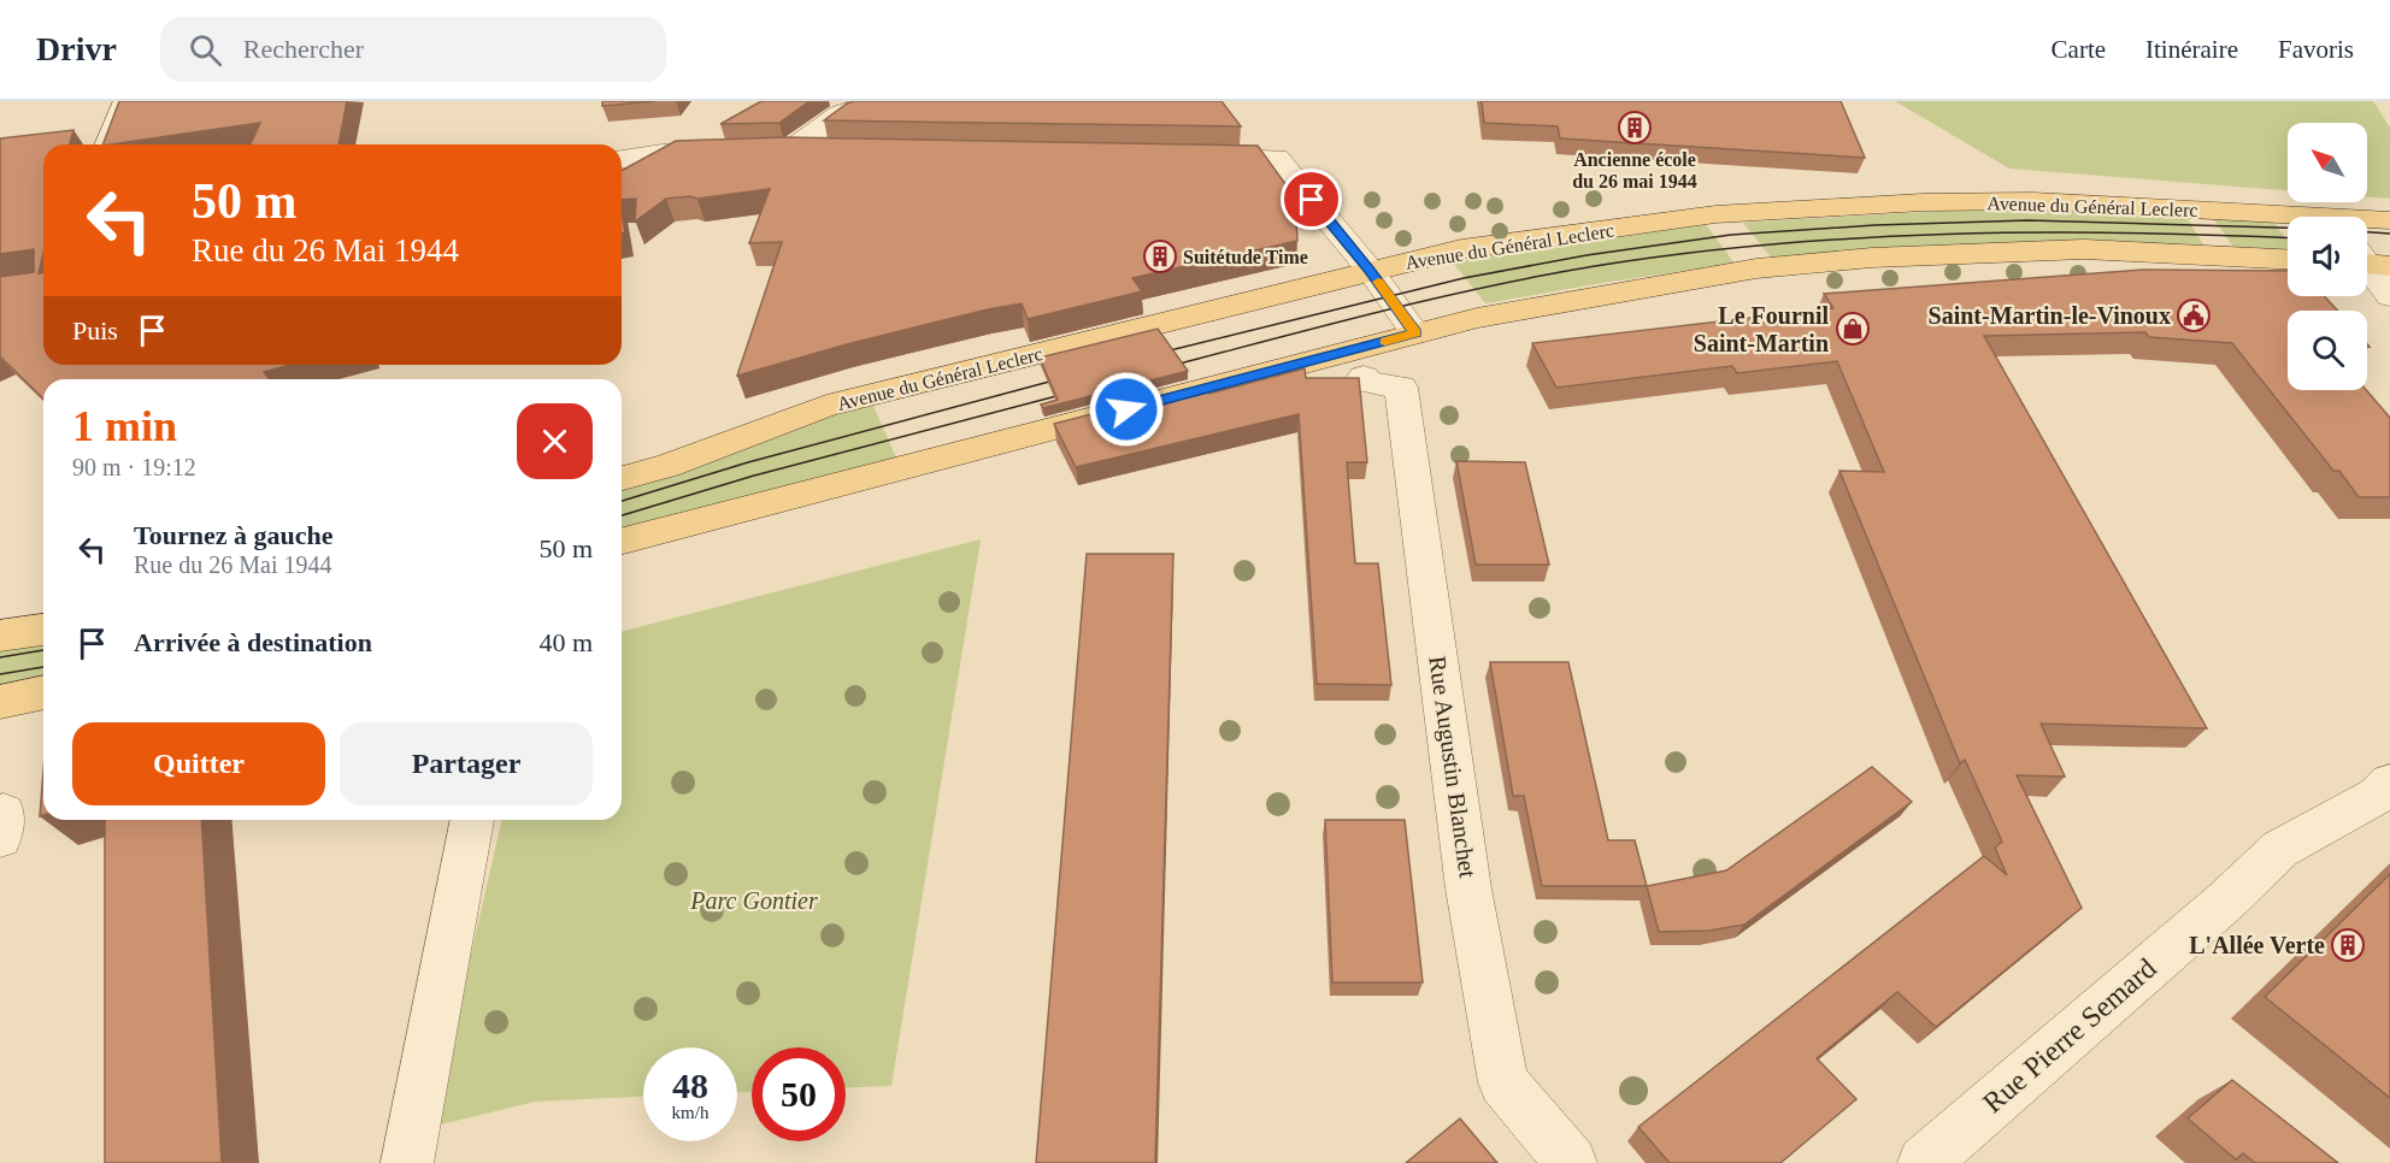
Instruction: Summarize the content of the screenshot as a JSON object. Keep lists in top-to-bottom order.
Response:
{
  "streets": {
    "main road": ["Avenue du Général Leclerc"],
    "street": ["Rue Augustin Blanchet", "Rue Pierre Semard"]
  },
  "parks": ["Parc Gontier"],
  "places": {
    "building": ["Ancienne école du 26 mai 1944", "Suitétude Time", "L'Allée Verte"],
    "public building": ["Saint-Martin-le-Vinoux"],
    "shop": ["Le Fournil Saint-Martin"]
  },
  "north": "top left",
  "page": {
    "header": "Drivr",
    "search": "Rechercher",
    "nav": ["Carte", "Itinéraire", "Favoris"],
    "turn": ["50 m", "Rue du 26 Mai 1944"],
    "then": "Puis",
    "heading": ["1 min", "90 m · 19:12"],
    "list": [
      {
        "name": "Tournez à gauche",
        "note": "Rue du 26 Mai 1944",
        "value": "50 m"
      },
      {
        "name": "Arrivée à destination",
        "value": "40 m"
      }
    ],
    "buttons": ["Quitter", "Partager"],
    "speed": "48 km/h",
    "limit": "50"
  }
}
